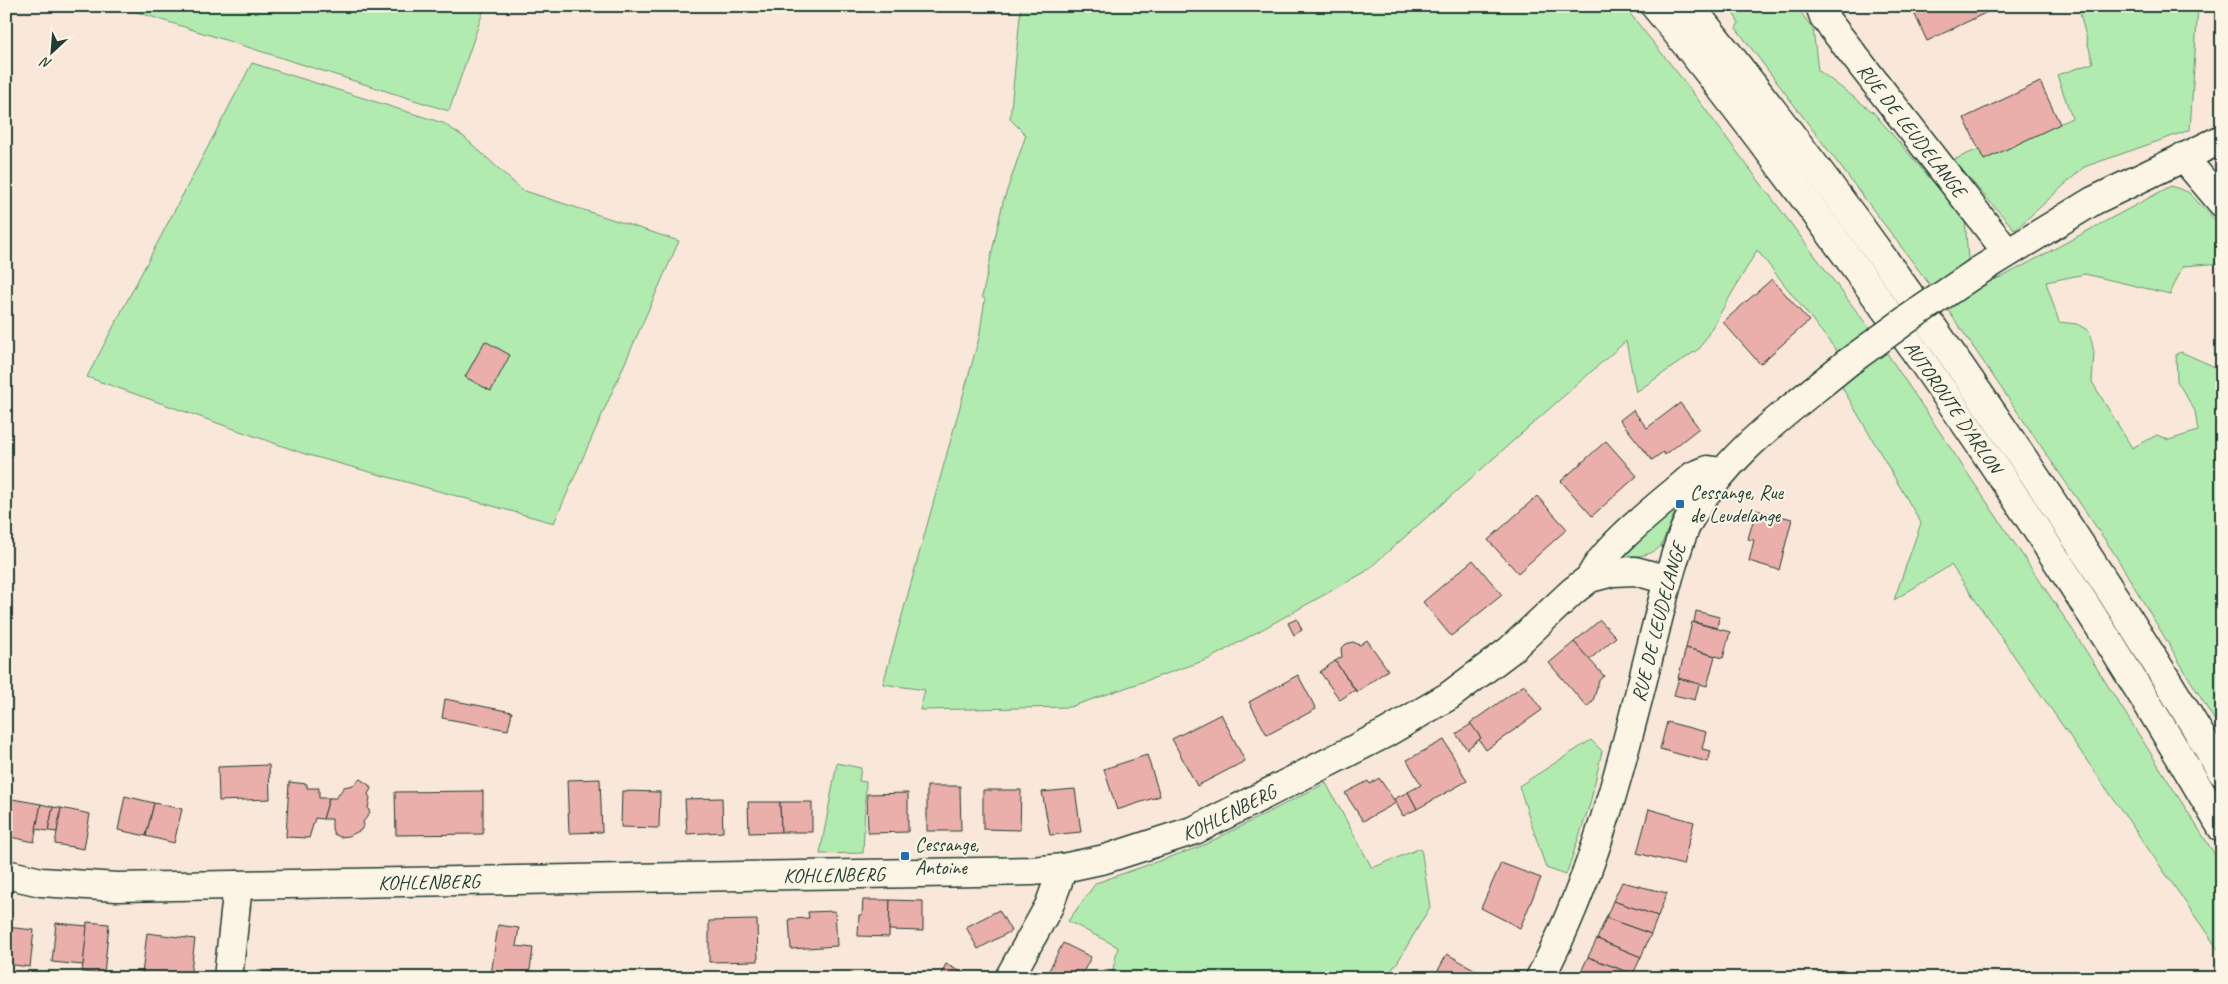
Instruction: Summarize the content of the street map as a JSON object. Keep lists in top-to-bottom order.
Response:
{
  "streets": {
    "main road": ["RUE DE LEUDELANGE", "AUTOROUTE D'ARLON", "KOHLENBERG"]
  },
  "crossings": [
    ["RUE DE LEUDELANGE", "KOHLENBERG"]
  ],
  "places": {
    "transit": ["Cessange, Rue de Leudelange", "Cessange, Antoine"]
  },
  "north": "bottom left"
}
